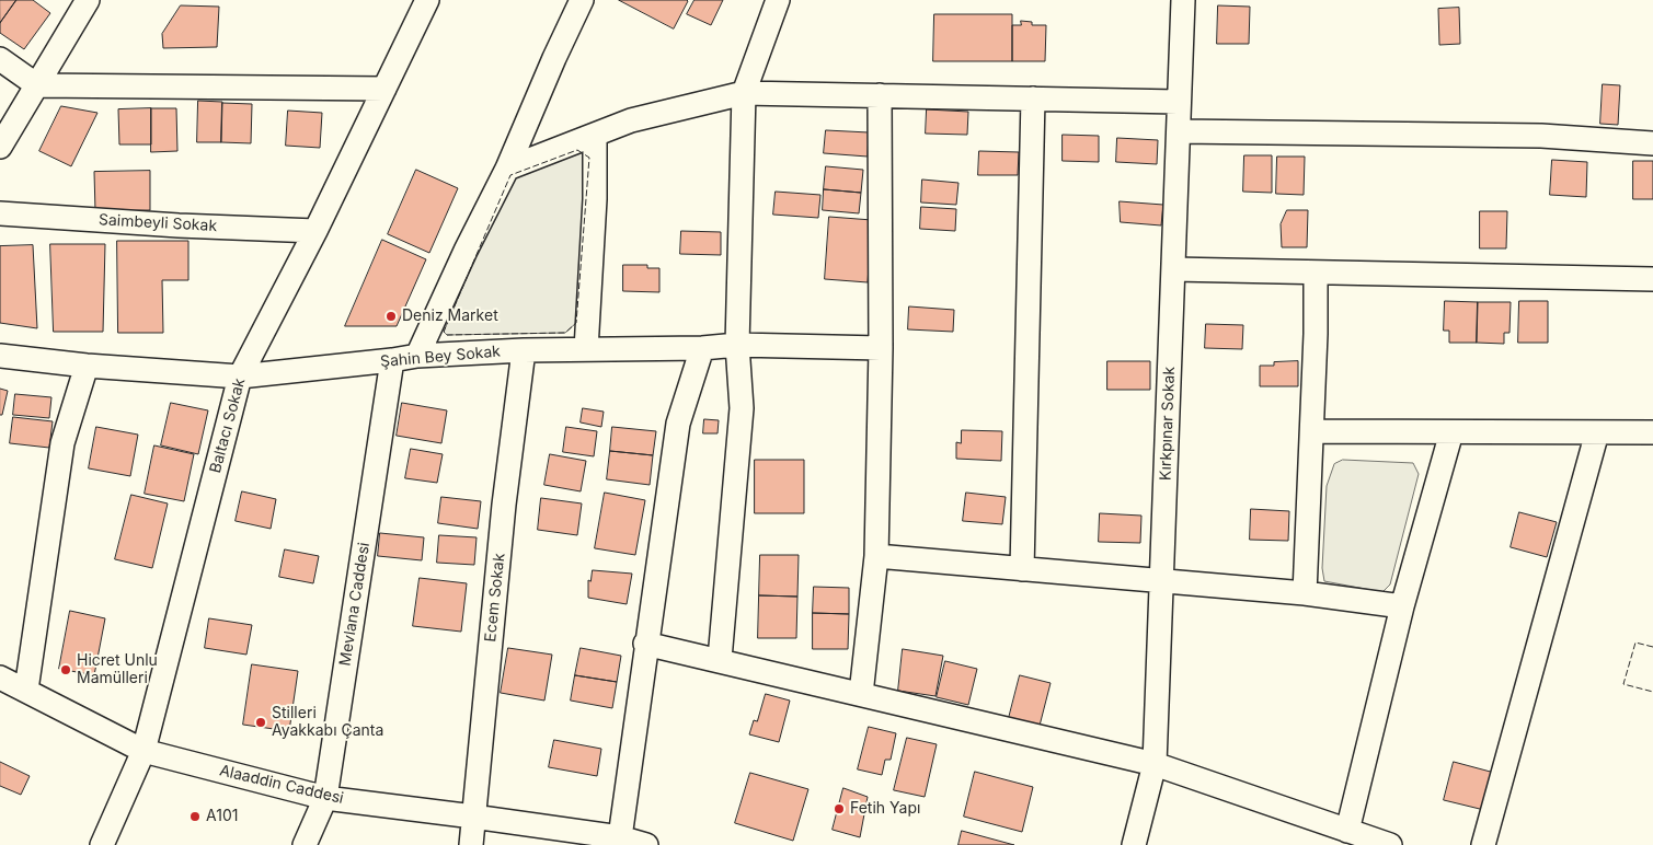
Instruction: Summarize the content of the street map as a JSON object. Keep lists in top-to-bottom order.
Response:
{
  "streets": {
    "street": [
      "Saimbeyli Sokak",
      "Şahin Bey Sokak",
      "Kırkpınar Sokak",
      "Baltacı Sokak",
      "Ecem Sokak",
      "Mevlana Caddesi",
      "Alaaddin Caddesi"
    ]
  },
  "crossings": [
    ["Saimbeyli Sokak", "Baltacı Sokak"],
    ["Şahin Bey Sokak", "Baltacı Sokak"],
    ["Şahin Bey Sokak", "Ecem Sokak"],
    ["Şahin Bey Sokak", "Mevlana Caddesi"],
    ["Baltacı Sokak", "Alaaddin Caddesi"],
    ["Ecem Sokak", "Alaaddin Caddesi"],
    ["Mevlana Caddesi", "Alaaddin Caddesi"]
  ],
  "places": [
    "Deniz Market",
    "Hicret Unlu Mamülleri",
    "Stilleri Ayakkabı Çanta",
    "Fetih Yapı",
    "A101"
  ]
}
